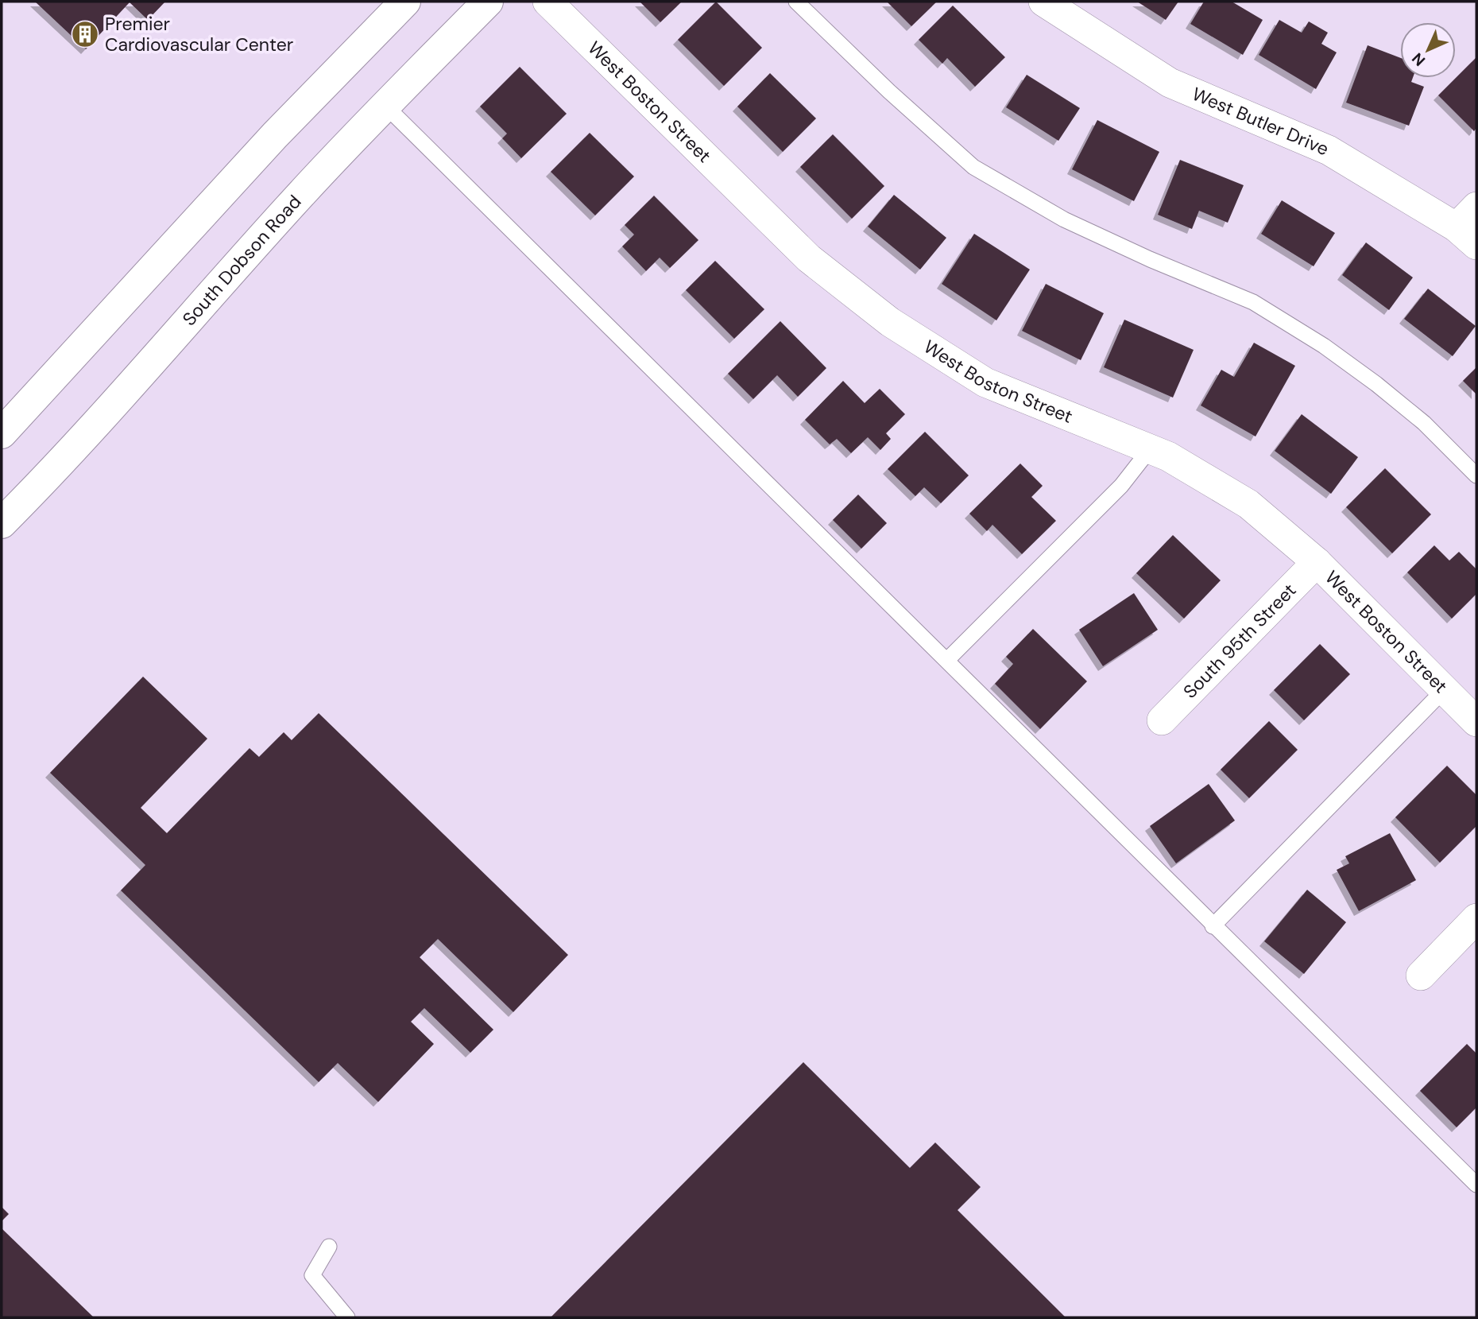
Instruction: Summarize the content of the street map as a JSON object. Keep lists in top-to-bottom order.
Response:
{
  "streets": {
    "main road": ["South Dobson Road"],
    "street": ["West Boston Street", "West Butler Drive", "South 95th Street"]
  },
  "crossings": [
    ["West Boston Street", "South 95th Street"]
  ],
  "places": {
    "building": ["Premier Cardiovascular Center"]
  },
  "north": "bottom left"
}
